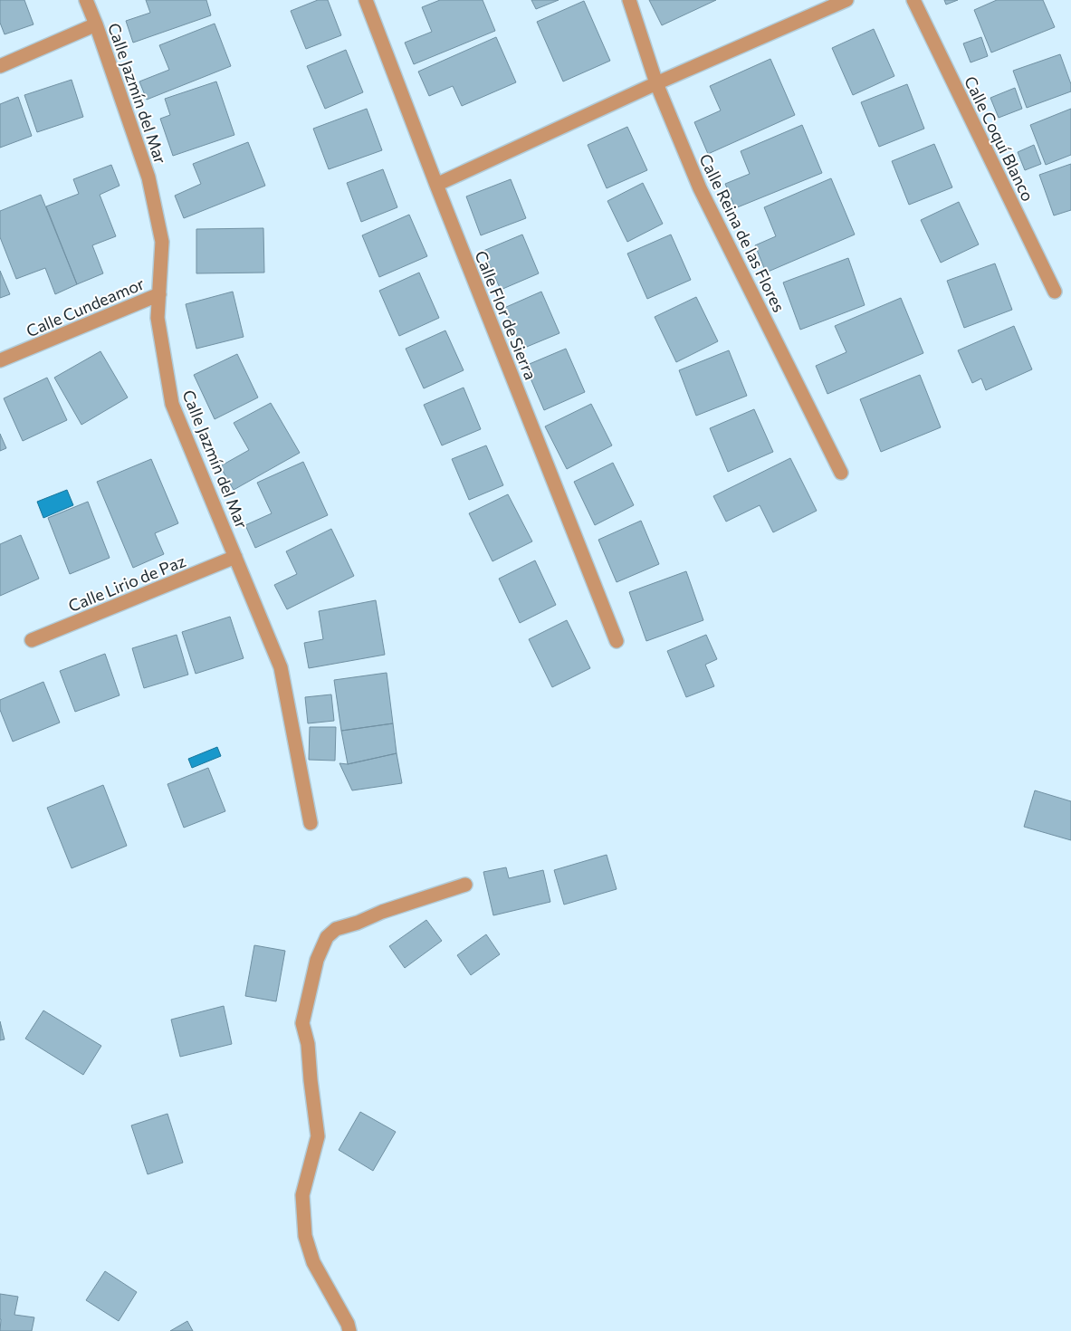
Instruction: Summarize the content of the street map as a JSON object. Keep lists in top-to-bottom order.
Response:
{
  "streets": {
    "street": [
      "Calle Jazmín del Mar",
      "Calle Coquí Blanco",
      "Calle Reina de las Flores",
      "Calle Cundeamor",
      "Calle Flor de Sierra",
      "Calle Lirio de Paz"
    ]
  },
  "crossings": [
    ["Calle Jazmín del Mar", "Calle Cundeamor"],
    ["Calle Jazmín del Mar", "Calle Lirio de Paz"]
  ]
}
